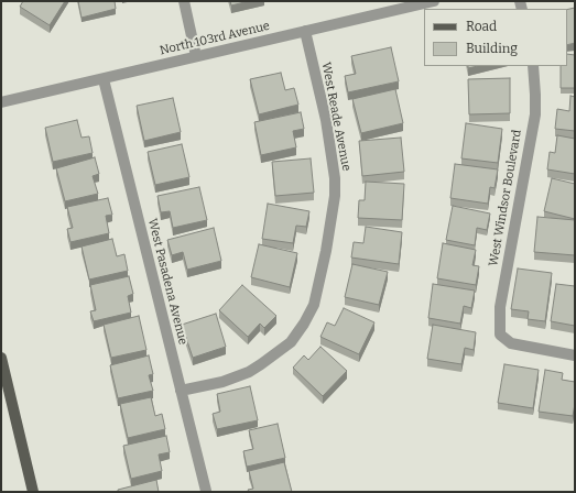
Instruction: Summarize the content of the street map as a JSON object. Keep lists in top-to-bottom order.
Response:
{
  "streets": {
    "street": [
      "North 103rd Avenue",
      "West Reade Avenue",
      "West Windsor Boulevard",
      "West Pasadena Avenue"
    ]
  },
  "crossings": [
    ["North 103rd Avenue", "West Reade Avenue"],
    ["North 103rd Avenue", "West Pasadena Avenue"],
    ["West Reade Avenue", "West Pasadena Avenue"]
  ],
  "legend": ["Road", "Building"]
}
